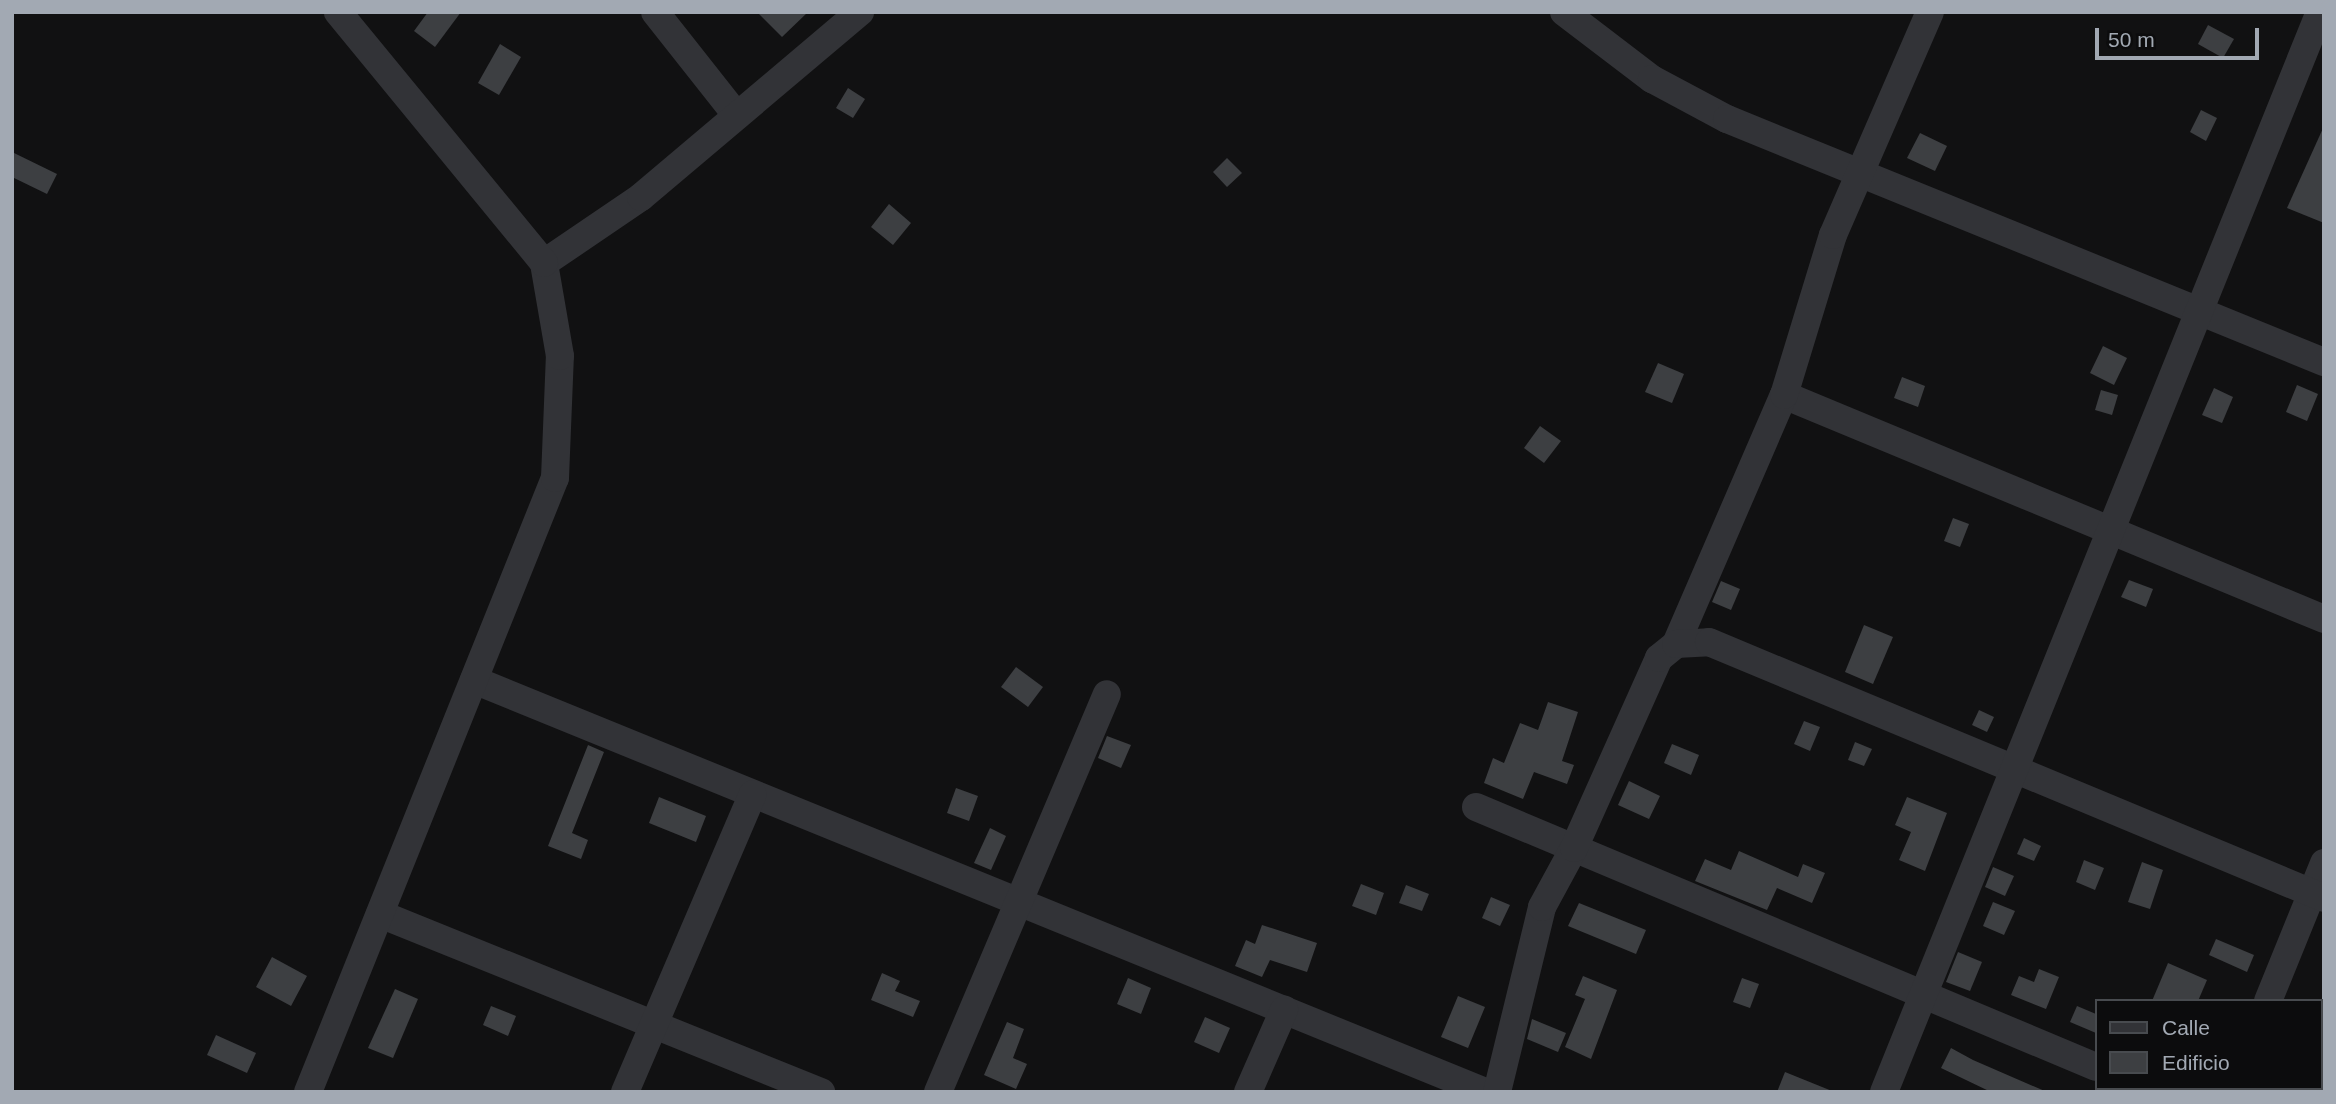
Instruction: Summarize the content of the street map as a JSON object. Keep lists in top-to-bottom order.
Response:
{
  "legend": ["Calle", "Edificio"],
  "scale_bar": "50 m"
}
